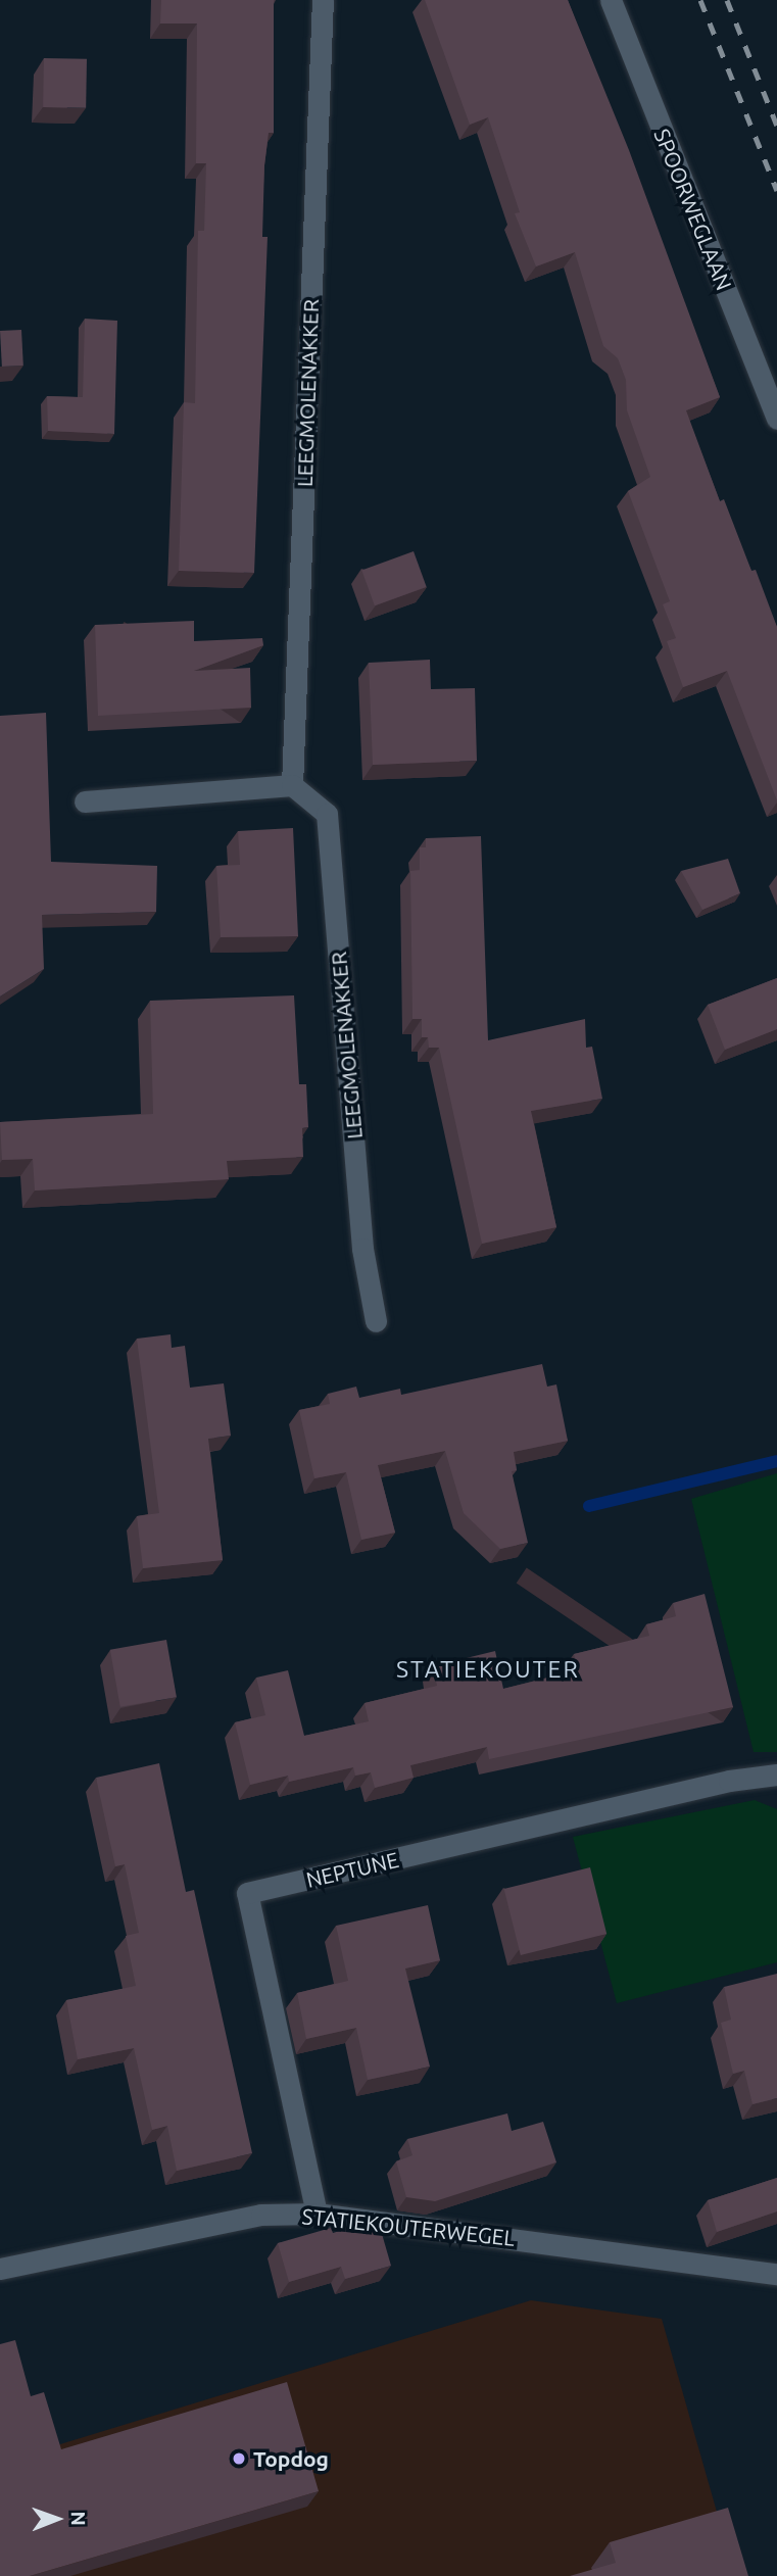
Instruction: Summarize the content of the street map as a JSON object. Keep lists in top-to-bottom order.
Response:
{
  "streets": {
    "street": [
      "SPOORWEGLAAN",
      "LEEGMOLENAKKER",
      "NEPTUNE",
      "STATIEKOUTERWEGEL"
    ]
  },
  "crossings": [
    ["NEPTUNE", "STATIEKOUTERWEGEL"]
  ],
  "districts": ["STATIEKOUTER"],
  "places": ["Topdog"],
  "north": "right"
}
